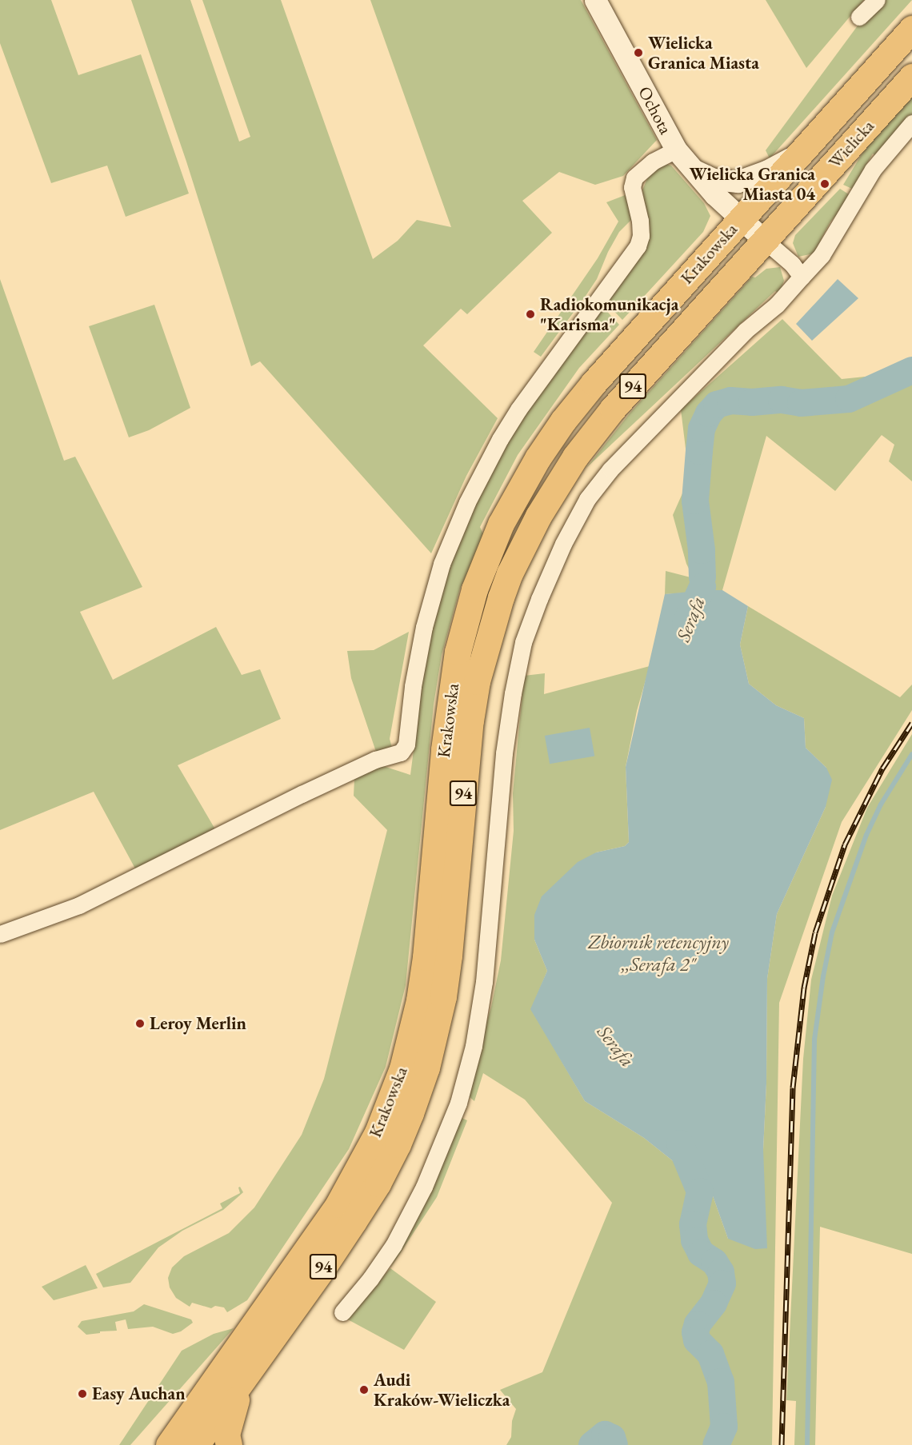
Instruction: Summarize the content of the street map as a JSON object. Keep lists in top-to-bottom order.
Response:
{
  "streets": {
    "main road": ["Wielicka", "Krakowska", "94"],
    "street": ["Ochota"]
  },
  "crossings": [
    ["Ochota", "Wielicka"],
    ["Ochota", "Krakowska"],
    ["Wielicka", "Krakowska"]
  ],
  "water": ["Serafa", "Zbiornik retencyjny ,,Serafa 2\""],
  "places": [
    "Wielicka Granica Miasta",
    "Wielicka Granica Miasta 04",
    "Radiokomunikacja \"Karisma\"",
    "Leroy Merlin",
    "Audi Kraków-Wieliczka",
    "Easy Auchan"
  ]
}
